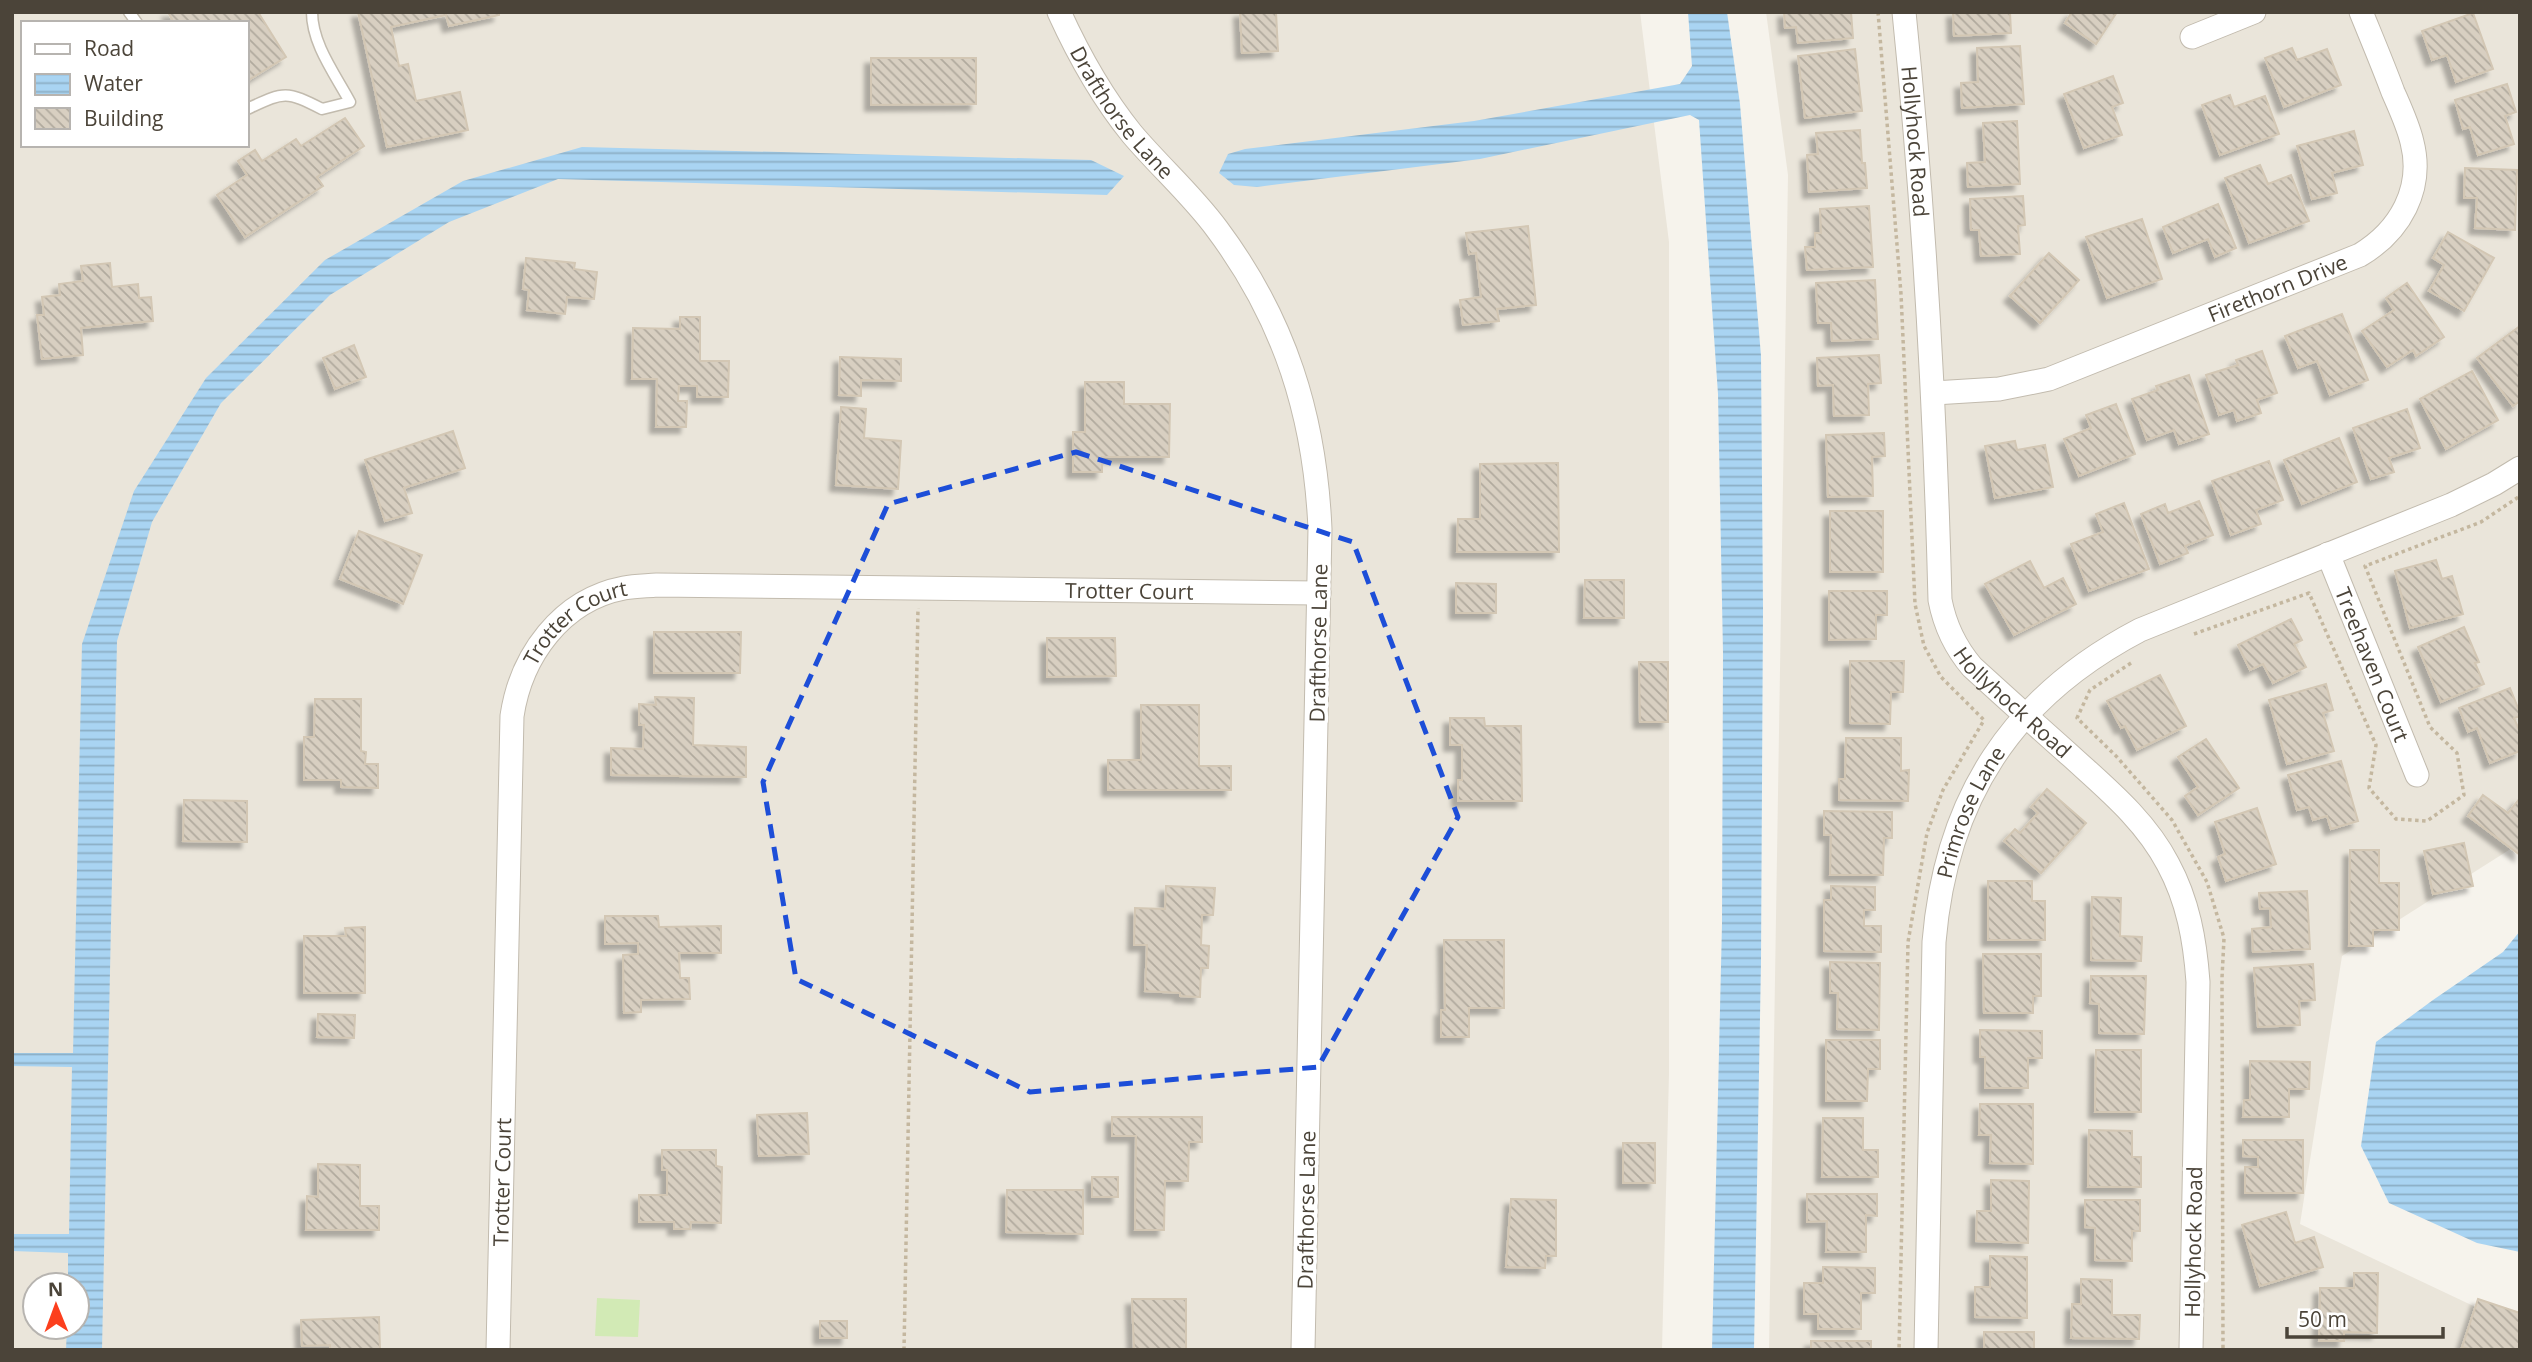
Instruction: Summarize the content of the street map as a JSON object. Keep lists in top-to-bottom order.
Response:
{
  "streets": {
    "street": [
      "Drafthorse Lane",
      "Hollyhock Road",
      "Firethorn Drive",
      "Trotter Court",
      "Treehaven Court",
      "Primrose Lane"
    ]
  },
  "crossings": [
    ["Drafthorse Lane", "Trotter Court"],
    ["Hollyhock Road", "Firethorn Drive"],
    ["Hollyhock Road", "Primrose Lane"],
    ["Treehaven Court", "Primrose Lane"]
  ],
  "legend": ["Road", "Water", "Building"],
  "scale_bar": "50 m",
  "north": "top"
}
